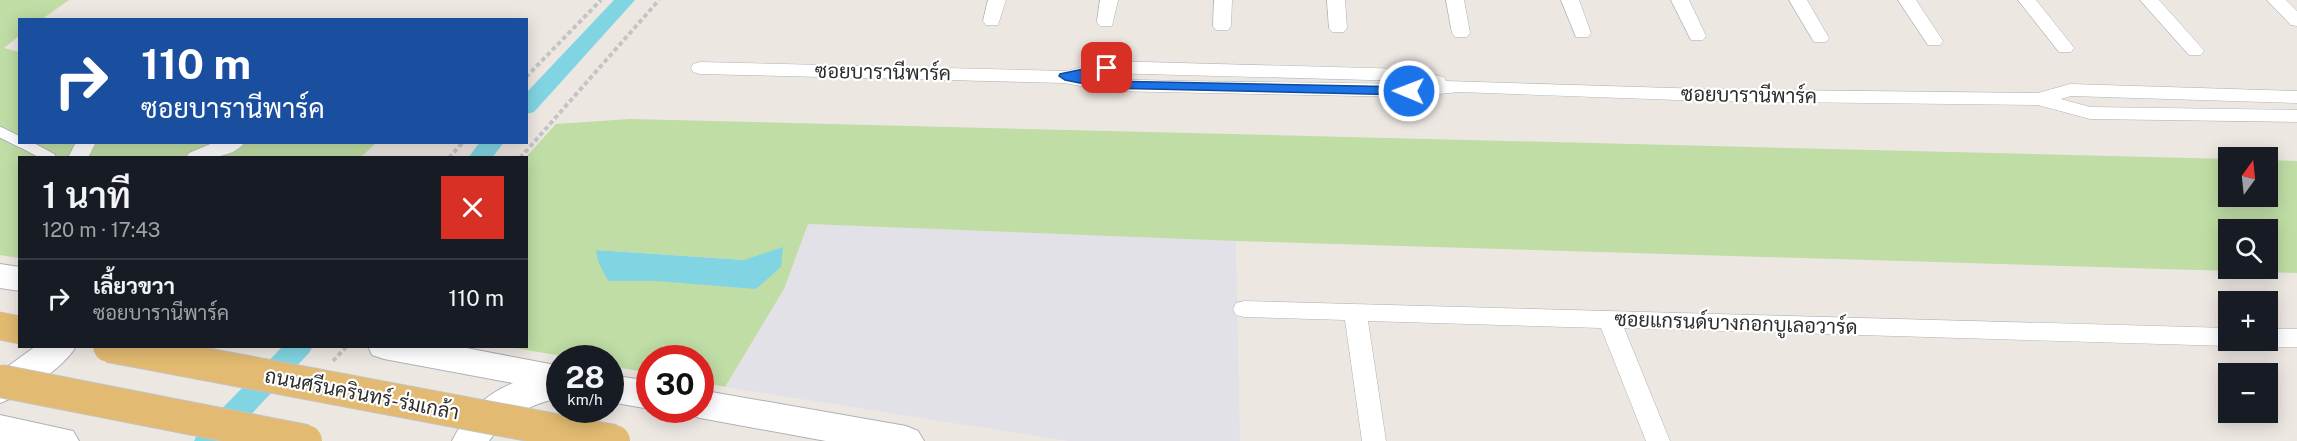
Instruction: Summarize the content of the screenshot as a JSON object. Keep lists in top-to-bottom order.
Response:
{
  "streets": {
    "main road": ["ถนนศรีนครินทร์-ร่มเกล้า"],
    "street": ["ซอยบารานีพาร์ค", "ซอยแกรนด์บางกอกบูเลอวาร์ด"]
  },
  "north": "top",
  "page": {
    "turn": ["110 m", "ซอยบารานีพาร์ค"],
    "map_buttons": ["+", "−"],
    "heading": ["1 นาที", "120 m · 17:43"],
    "list": [
      {
        "name": "เลี้ยวขวา",
        "note": "ซอยบารานีพาร์ค",
        "value": "110 m"
      }
    ],
    "speed": "28 km/h",
    "limit": "30"
  }
}
